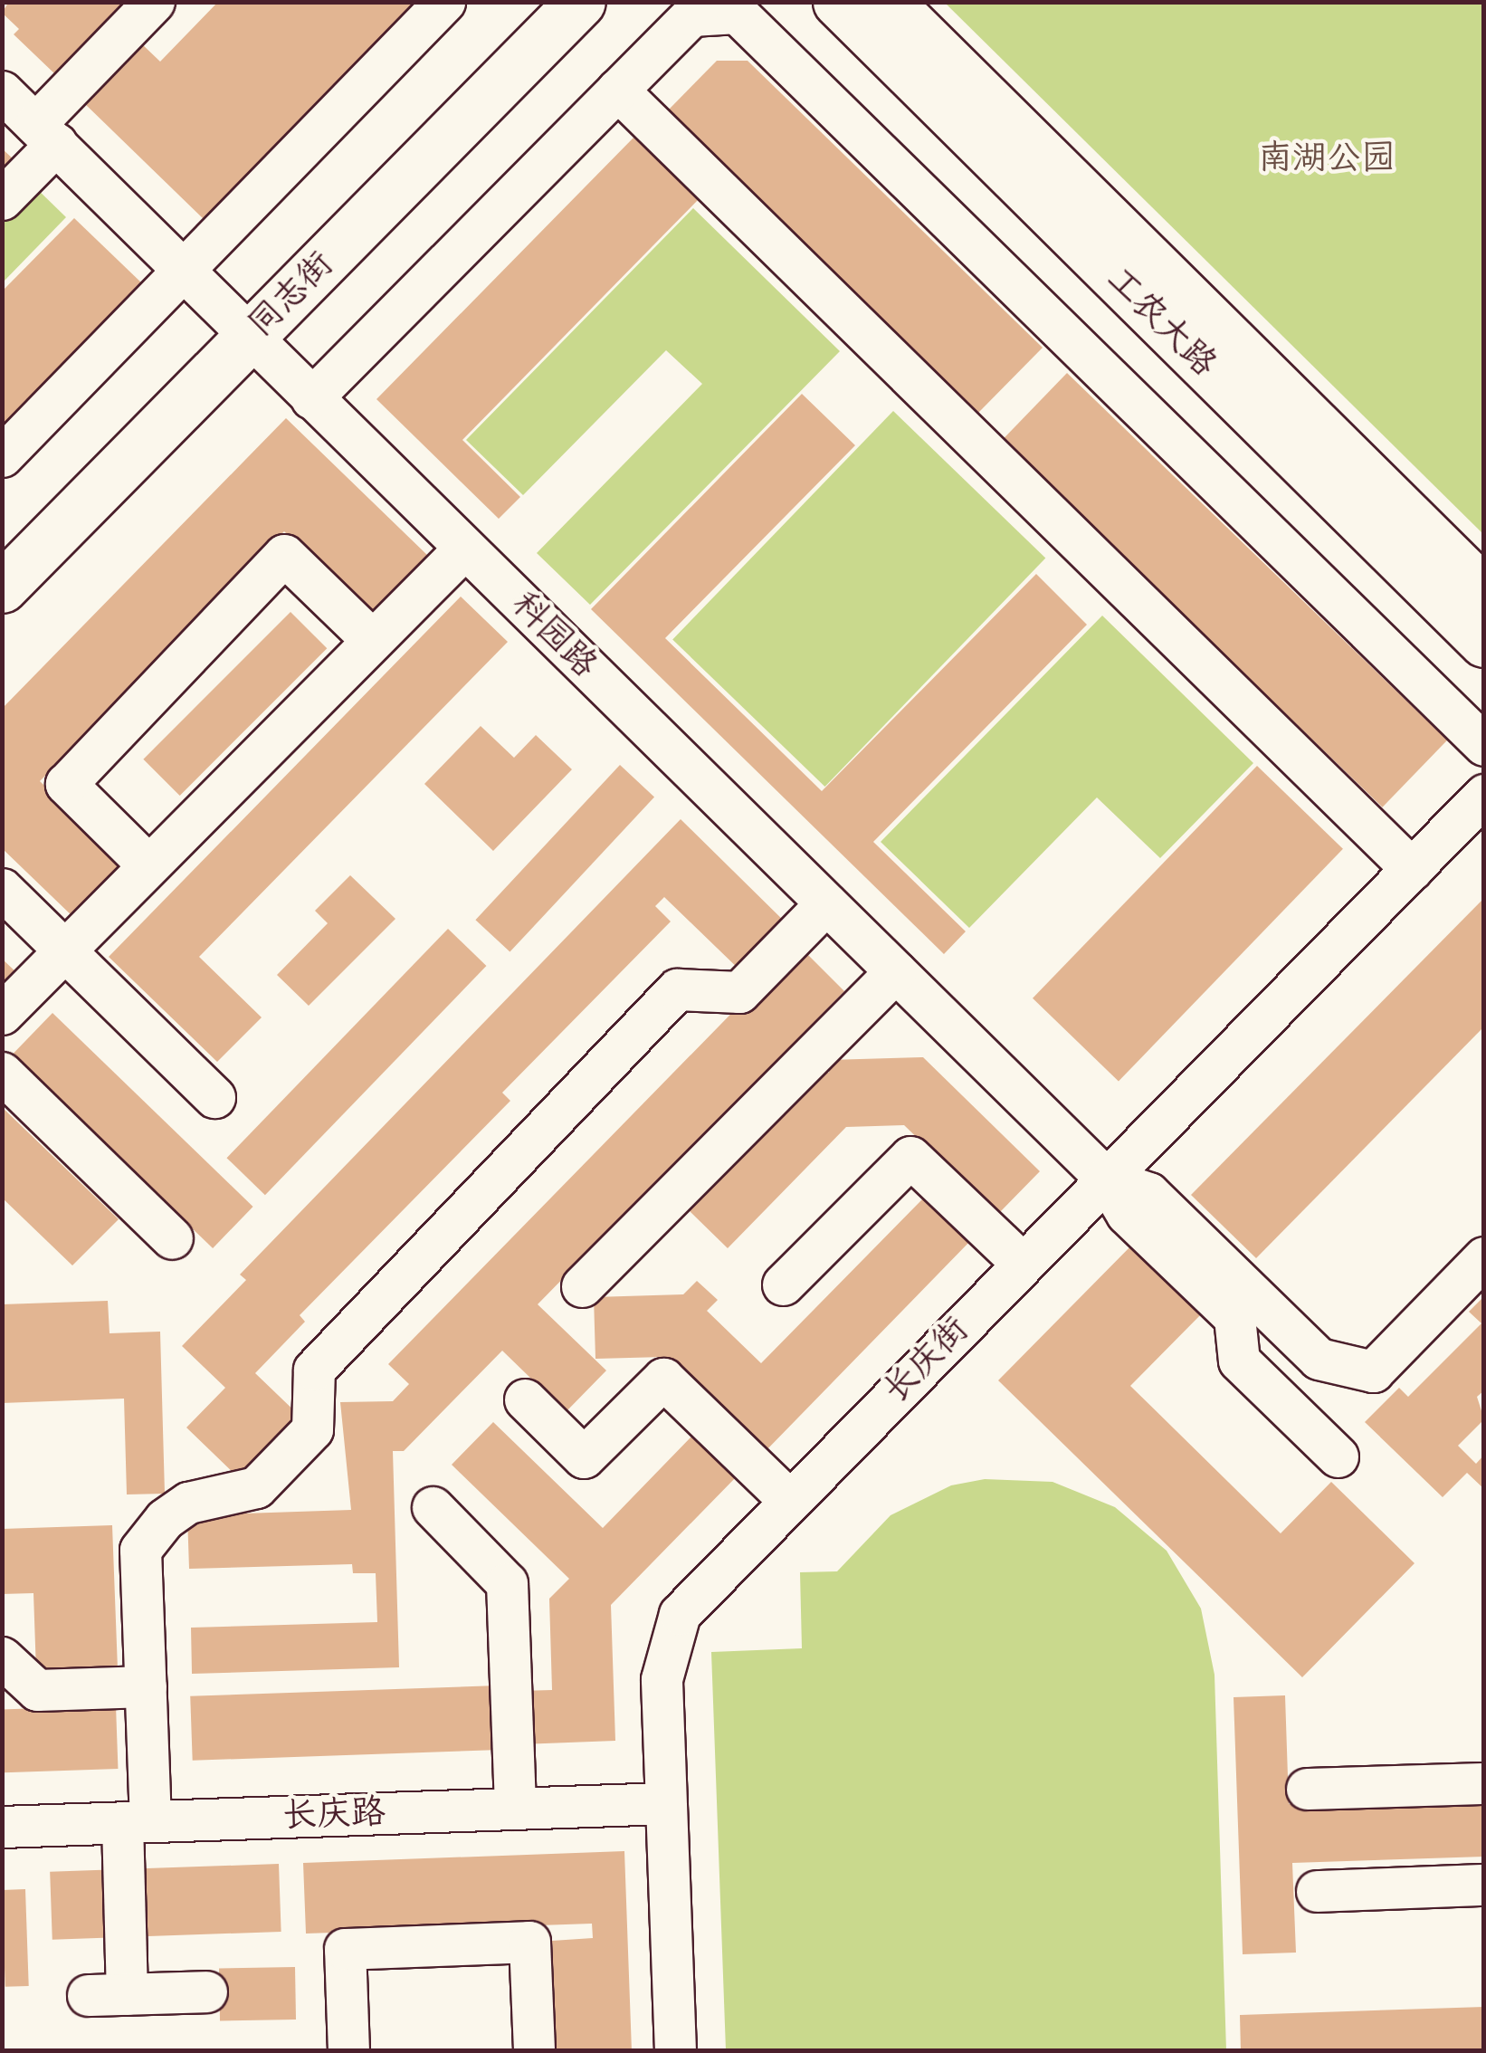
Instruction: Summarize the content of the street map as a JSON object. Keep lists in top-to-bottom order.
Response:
{
  "streets": {
    "main road": ["同志街", "工农大路"],
    "street": ["科园路", "长庆街", "长庆路"]
  },
  "crossings": [
    ["同志街", "科园路"],
    ["科园路", "长庆街"],
    ["长庆街", "长庆路"]
  ],
  "parks": ["南湖公园"]
}
